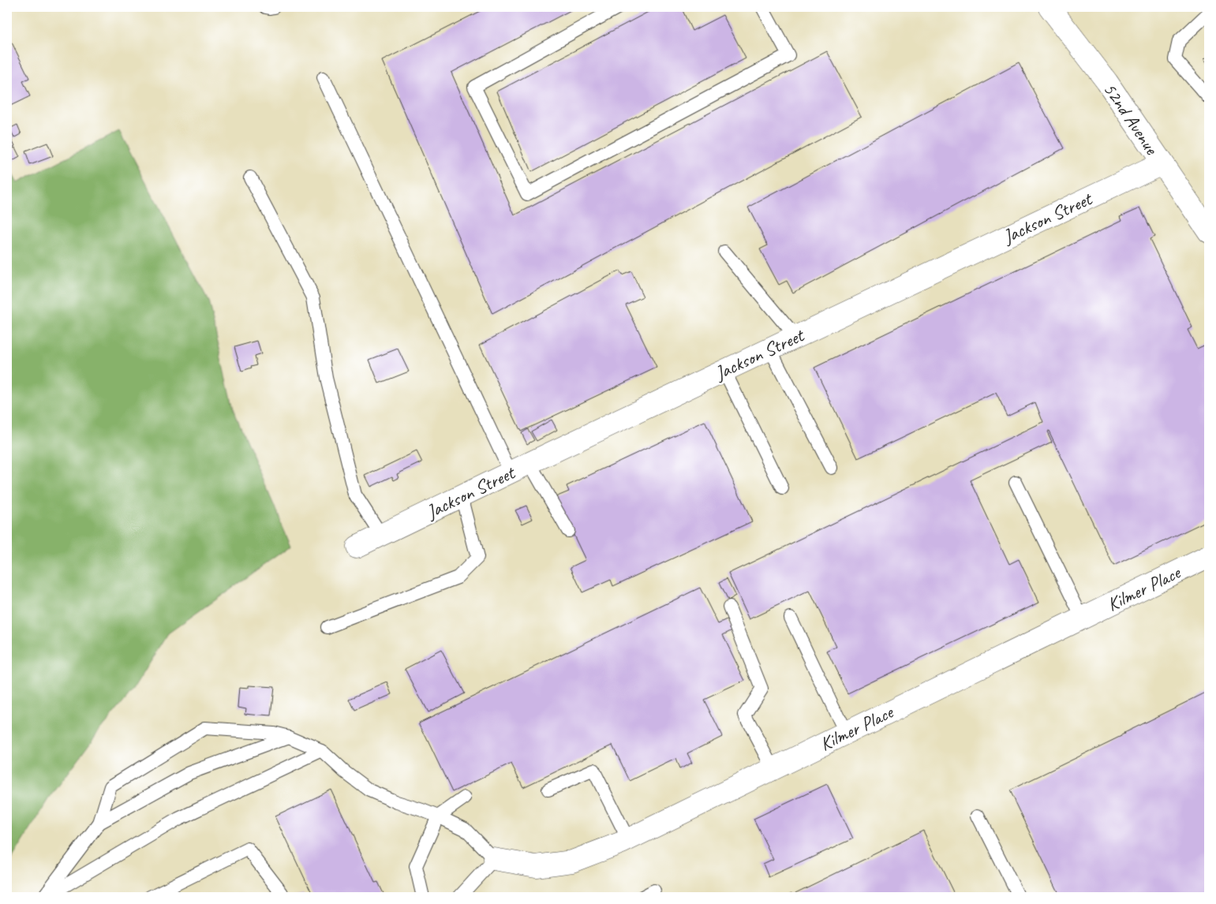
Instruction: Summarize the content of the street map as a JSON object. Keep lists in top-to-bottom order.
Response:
{
  "streets": {
    "street": ["52nd Avenue", "Jackson Street", "Kilmer Place"]
  },
  "crossings": [
    ["52nd Avenue", "Jackson Street"]
  ]
}
